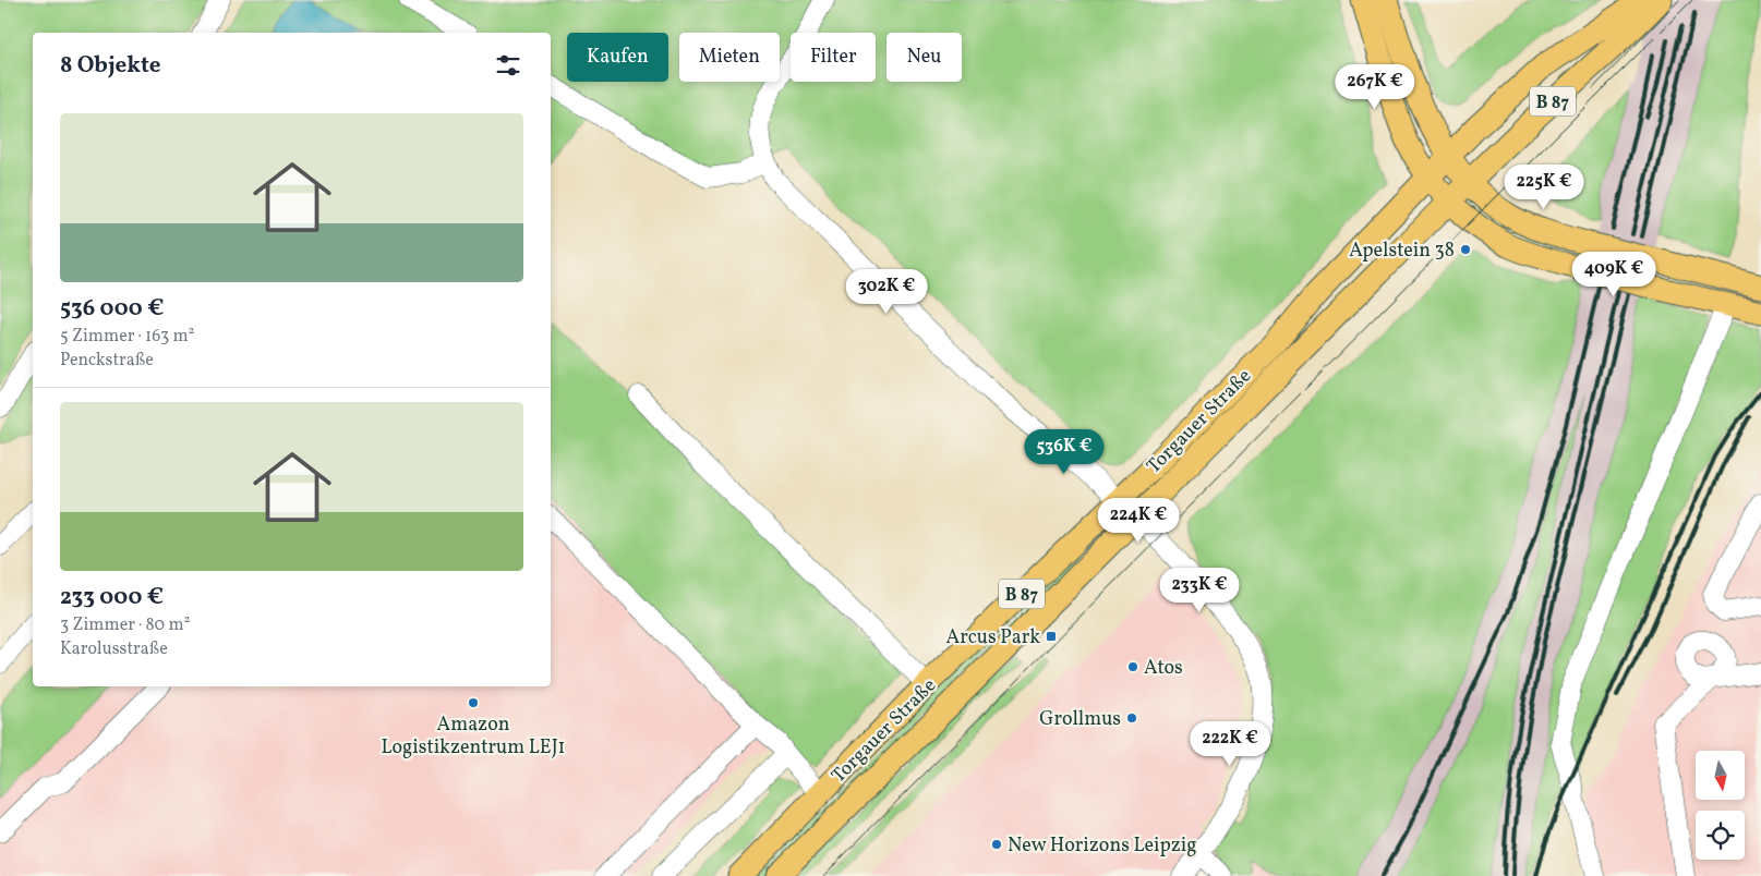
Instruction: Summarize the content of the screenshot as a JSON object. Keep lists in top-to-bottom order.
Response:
{
  "streets": {
    "main road": ["B 87", "Torgauer Straße"]
  },
  "places": {
    "other": [
      "Apelstein 38",
      "Atos",
      "Amazon Logistikzentrum LEJ1",
      "Grollmus",
      "New Horizons Leipzig"
    ],
    "transit": ["Arcus Park"]
  },
  "north": "bottom",
  "page": {
    "chip": [
      "Kaufen",
      "Mieten",
      "Filter",
      "Neu"
    ],
    "heading": "8 Objekte",
    "price": [
      "267K €",
      "225K €",
      "409K €",
      "302K €",
      "536K €",
      "224K €",
      "233K €",
      "222K €"
    ],
    "list": [
      {
        "name": "536 000 €",
        "note": "5 Zimmer · 163 m² · Penckstraße"
      },
      {
        "name": "233 000 €",
        "note": "3 Zimmer · 80 m² · Karolusstraße"
      }
    ]
  }
}
